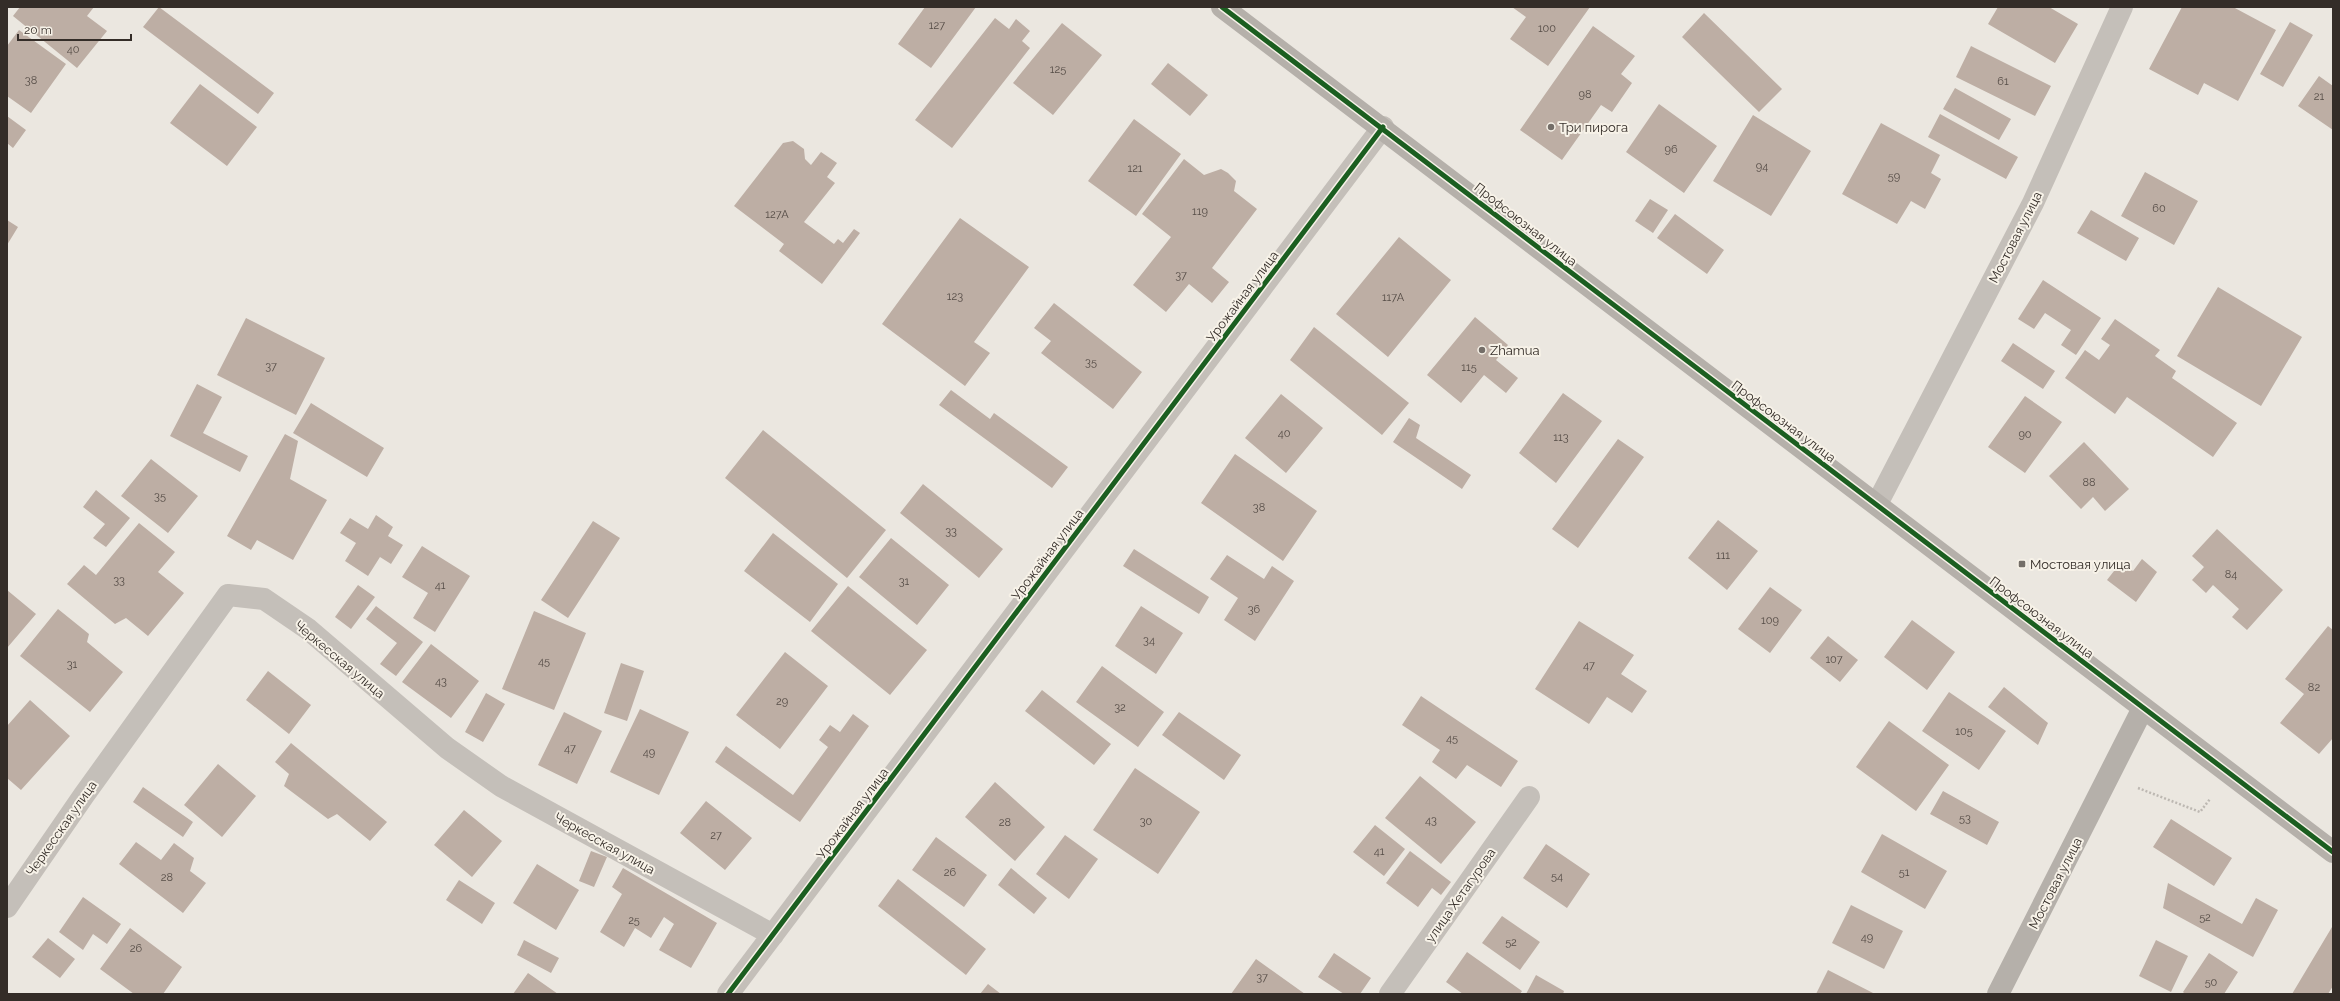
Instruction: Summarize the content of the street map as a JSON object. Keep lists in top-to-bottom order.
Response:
{
  "streets": {
    "street": [
      "Профсоюзная улица",
      "Мостовая улица",
      "Урожайная улица",
      "Черкесская улица",
      "улица Хетагурова"
    ]
  },
  "crossings": [
    ["Профсоюзная улица", "Мостовая улица"],
    ["Профсоюзная улица", "Урожайная улица"],
    ["Урожайная улица", "Черкесская улица"]
  ],
  "places": {
    "other": ["Три пирога", "Zhamua"],
    "transit": ["Мостовая улица"]
  },
  "house_numbers": [
    "127",
    "100",
    "40",
    "125",
    "38",
    "61",
    "98",
    "21",
    "96",
    "94",
    "121",
    "59",
    "60",
    "119",
    "127А",
    "37",
    "123",
    "117А",
    "35",
    "37",
    "115",
    "40",
    "90",
    "113",
    "88",
    "35",
    "38",
    "33",
    "111",
    "84",
    "33",
    "31",
    "41",
    "36",
    "109",
    "34",
    "107",
    "45",
    "31",
    "47",
    "43",
    "82",
    "29",
    "32",
    "105",
    "45",
    "47",
    "49",
    "53",
    "43",
    "30",
    "28",
    "27",
    "41",
    "26",
    "51",
    "54",
    "28",
    "52",
    "25",
    "49",
    "52",
    "26",
    "37",
    "50"
  ],
  "scale_bar": "20 m"
}
